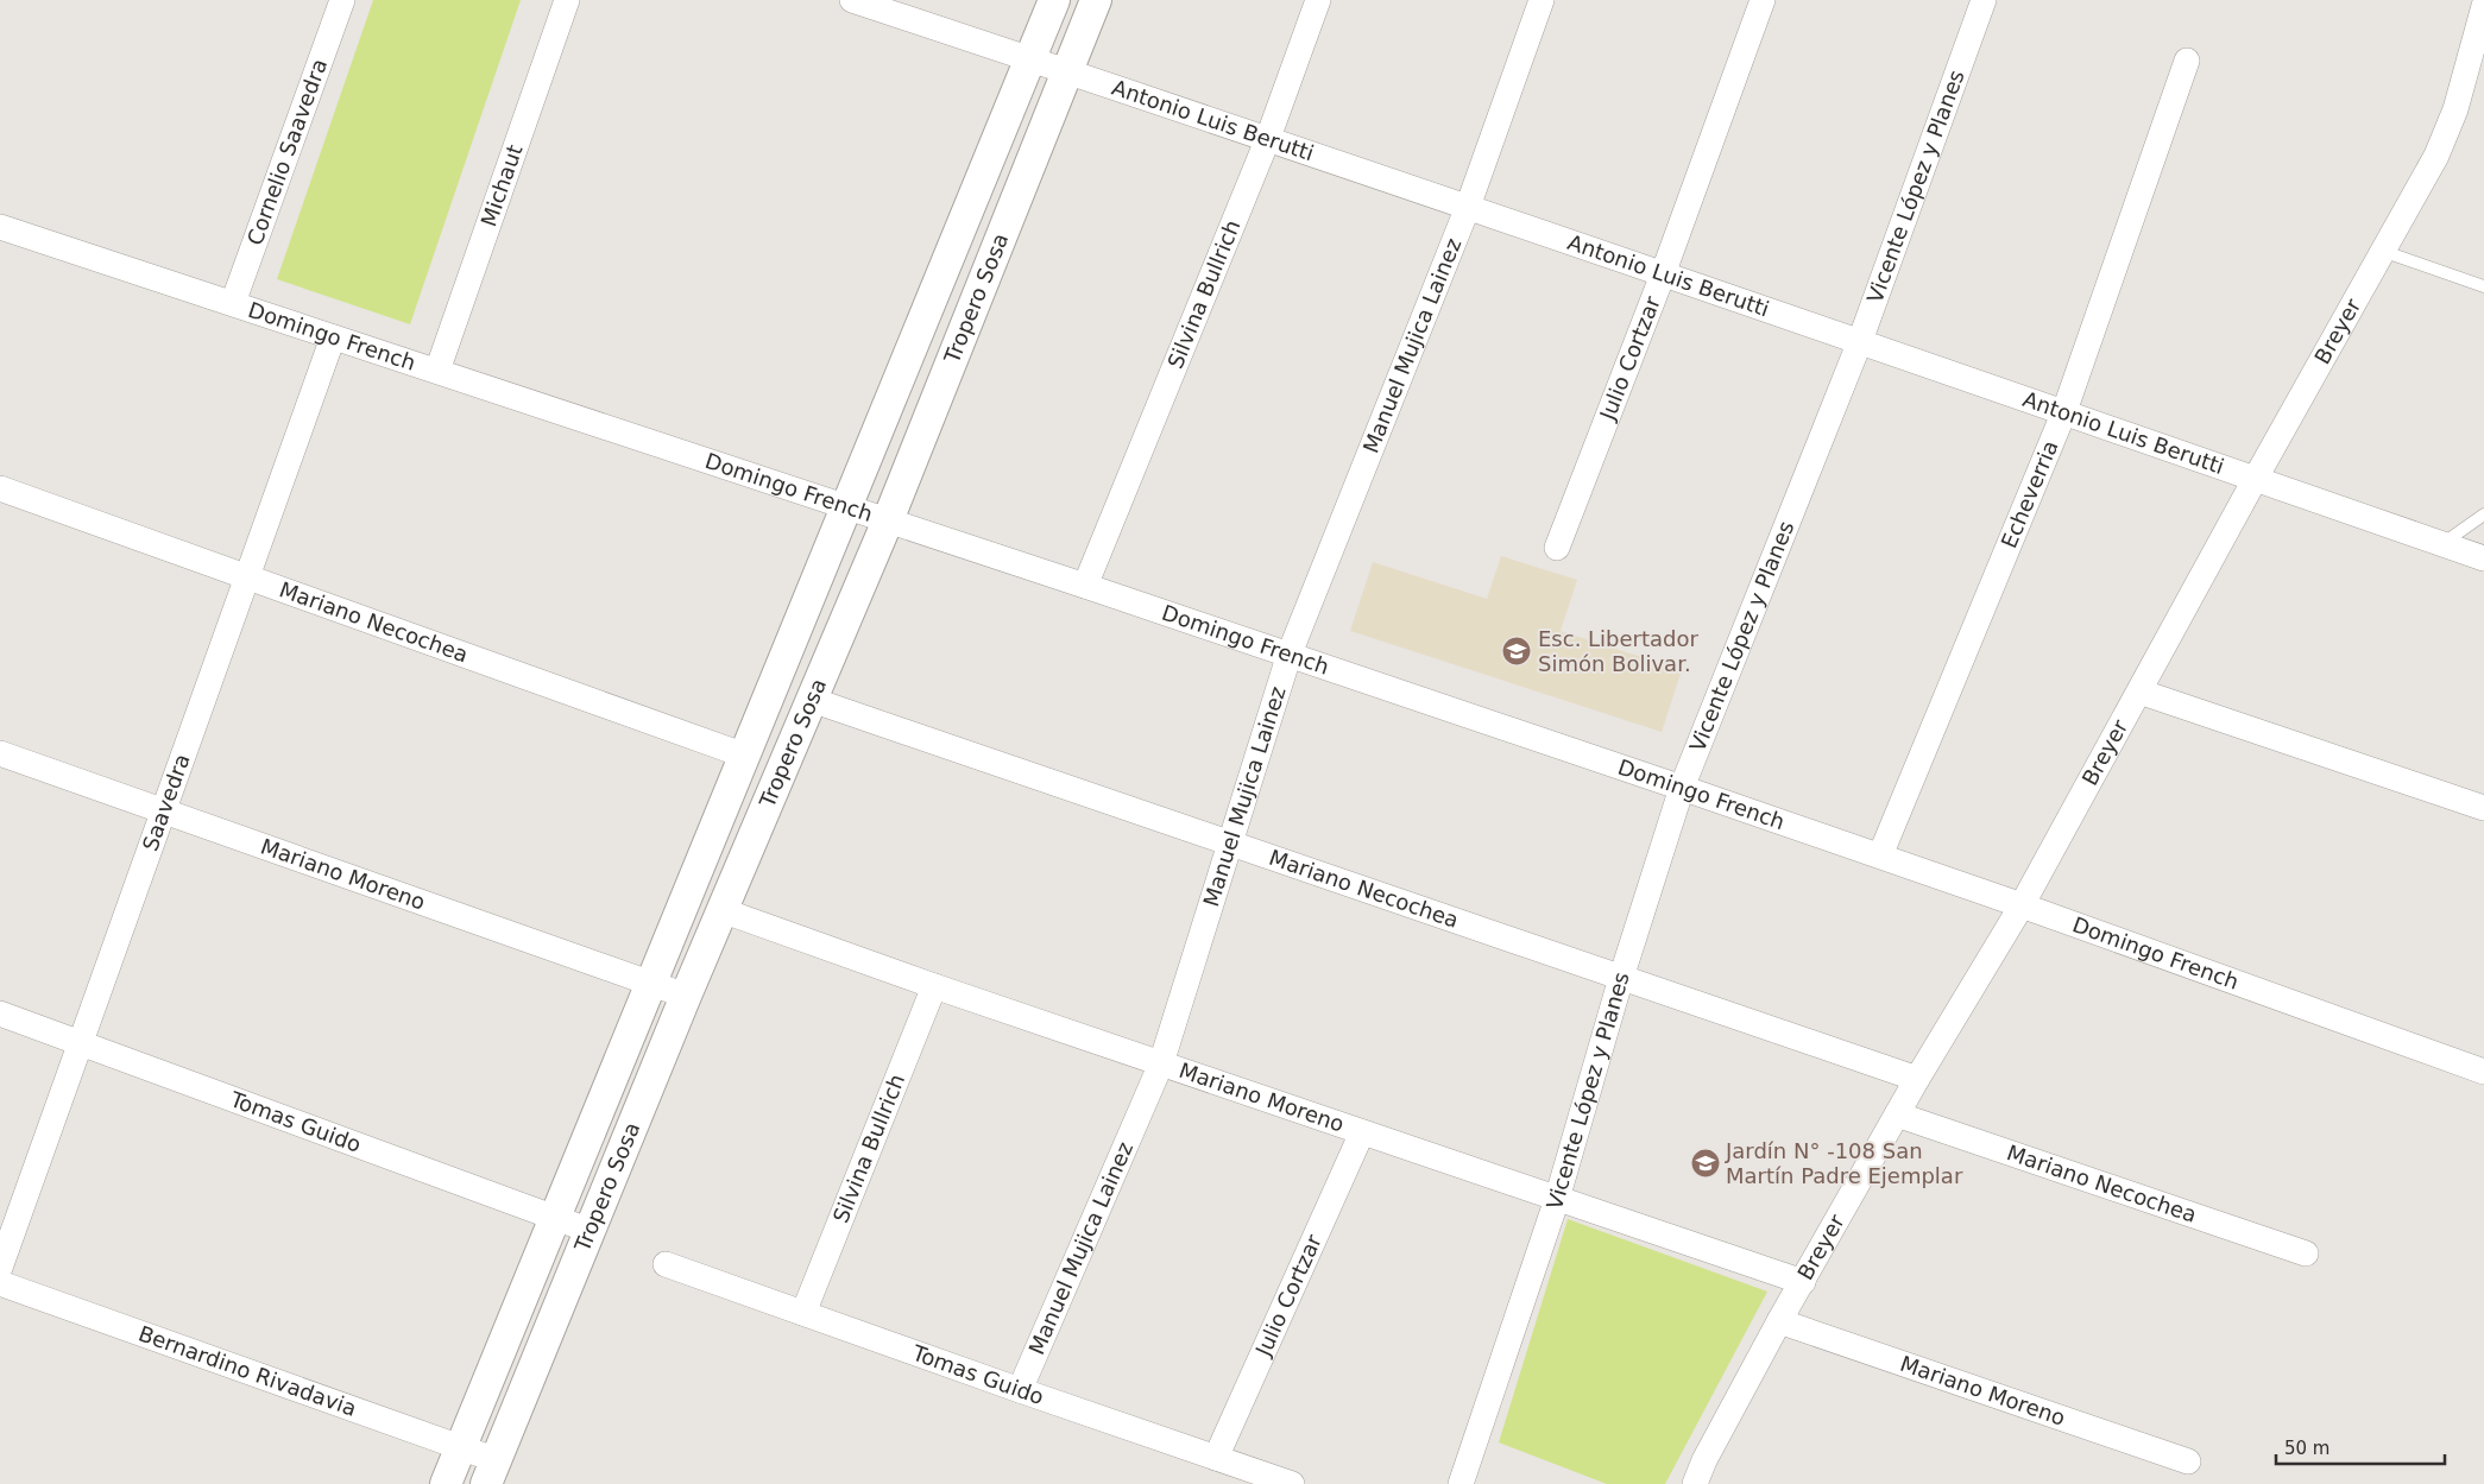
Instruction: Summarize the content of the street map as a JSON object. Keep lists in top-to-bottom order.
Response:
{
  "streets": {
    "street": [
      "Antonio Luis Berutti",
      "Cornelio Saavedra",
      "Michaut",
      "Vicente López y Planes",
      "Silvina Bullrich",
      "Tropero Sosa",
      "Breyer",
      "Domingo French",
      "Manuel Mujica Lainez",
      "Julio Cortzar",
      "Echeverria",
      "Mariano Necochea",
      "Saavedra",
      "Mariano Moreno",
      "Tomas Guido",
      "Bernardino Rivadavia"
    ]
  },
  "crossings": [
    ["Antonio Luis Berutti", "Vicente López y Planes"],
    ["Antonio Luis Berutti", "Silvina Bullrich"],
    ["Antonio Luis Berutti", "Tropero Sosa"],
    ["Antonio Luis Berutti", "Breyer"],
    ["Antonio Luis Berutti", "Manuel Mujica Lainez"],
    ["Antonio Luis Berutti", "Julio Cortzar"],
    ["Antonio Luis Berutti", "Echeverria"],
    ["Cornelio Saavedra", "Domingo French"],
    ["Michaut", "Domingo French"],
    ["Vicente López y Planes", "Domingo French"],
    ["Vicente López y Planes", "Mariano Necochea"],
    ["Vicente López y Planes", "Mariano Moreno"],
    ["Silvina Bullrich", "Domingo French"],
    ["Silvina Bullrich", "Mariano Moreno"],
    ["Silvina Bullrich", "Tomas Guido"],
    ["Tropero Sosa", "Domingo French"],
    ["Tropero Sosa", "Mariano Necochea"],
    ["Tropero Sosa", "Mariano Moreno"],
    ["Tropero Sosa", "Tomas Guido"],
    ["Tropero Sosa", "Bernardino Rivadavia"],
    ["Breyer", "Domingo French"],
    ["Breyer", "Mariano Necochea"],
    ["Breyer", "Mariano Moreno"],
    ["Domingo French", "Manuel Mujica Lainez"],
    ["Domingo French", "Echeverria"],
    ["Domingo French", "Saavedra"],
    ["Manuel Mujica Lainez", "Mariano Necochea"],
    ["Manuel Mujica Lainez", "Mariano Moreno"],
    ["Manuel Mujica Lainez", "Tomas Guido"],
    ["Julio Cortzar", "Mariano Moreno"],
    ["Julio Cortzar", "Tomas Guido"],
    ["Mariano Necochea", "Saavedra"],
    ["Saavedra", "Mariano Moreno"],
    ["Saavedra", "Tomas Guido"]
  ],
  "places": {
    "school or university": ["Esc. Libertador Simón Bolivar.", "Jardín N° -108 San Martín Padre Ejemplar"]
  },
  "scale_bar": "50 m"
}
